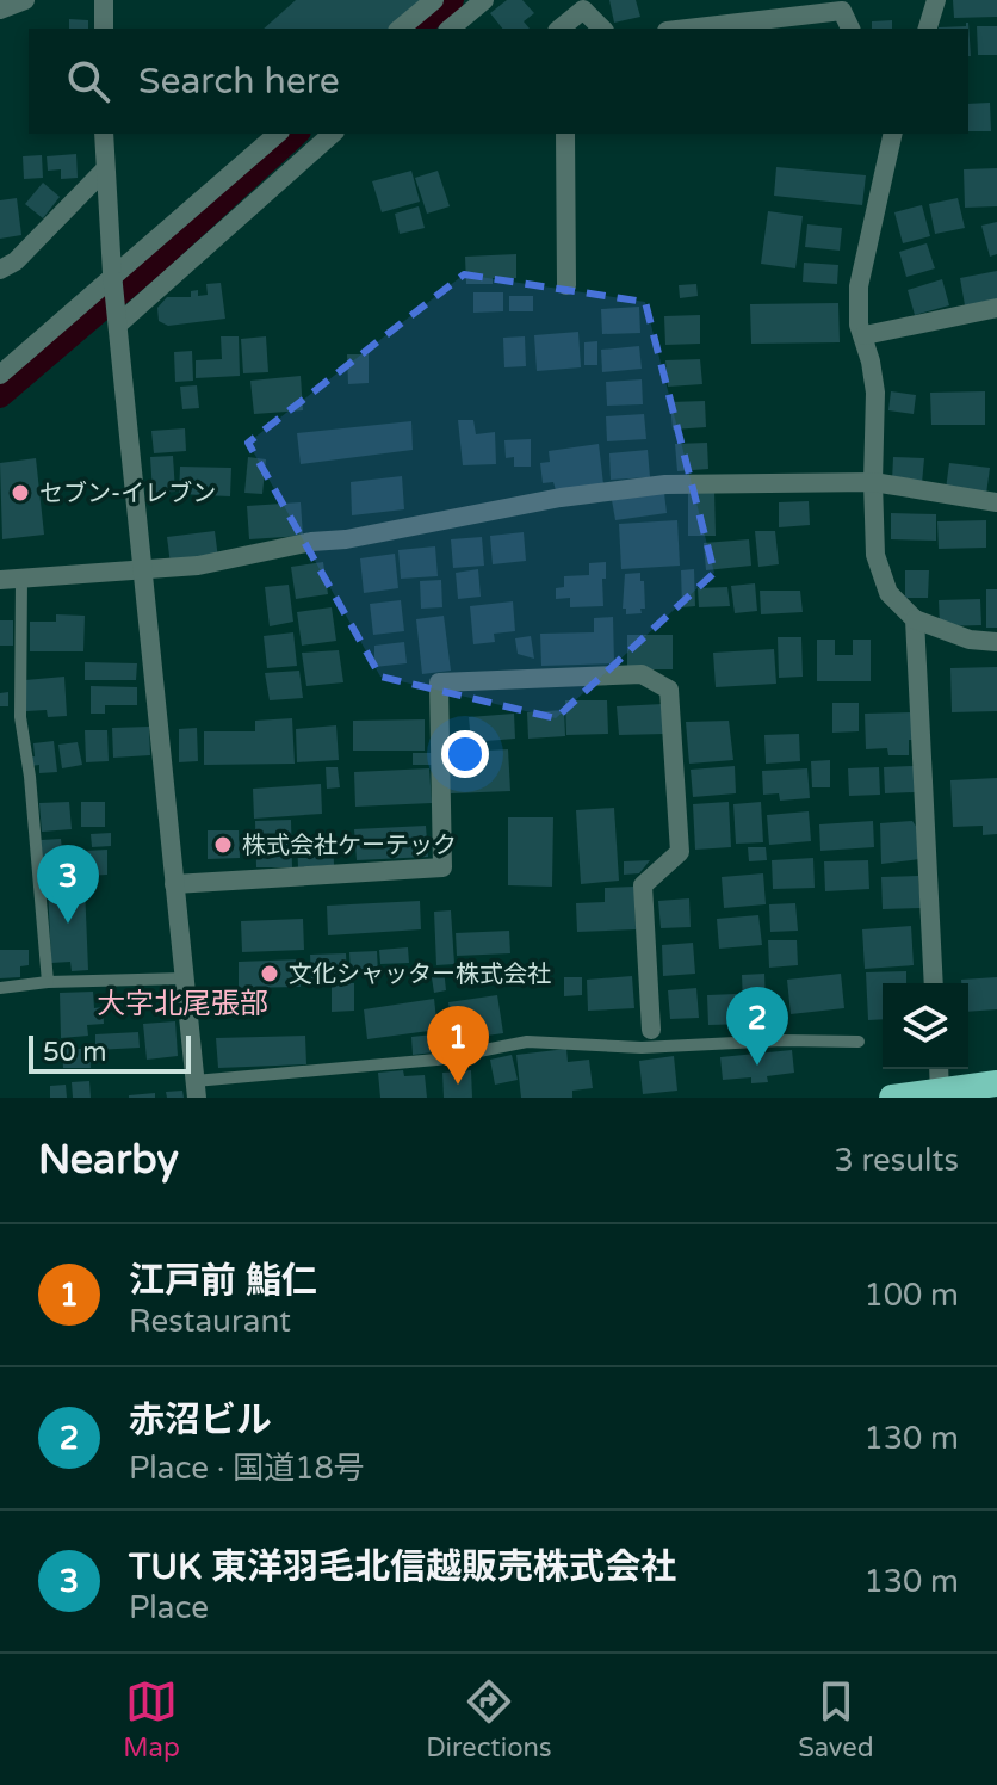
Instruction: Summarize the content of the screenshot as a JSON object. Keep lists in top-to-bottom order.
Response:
{
  "districts": ["大字北尾張部"],
  "places": ["セブン-イレブン", "株式会社ケーテック", "文化シャッター株式会社"],
  "scale_bar": "50 m",
  "page": {
    "search": "Search here",
    "pins": ["3", "2", "1"],
    "scale": "50 m",
    "heading": ["Nearby", "3 results"],
    "list": [
      {
        "mark": "1",
        "name": "江戸前 鮨仁",
        "note": "Restaurant",
        "value": "100 m"
      },
      {
        "mark": "2",
        "name": "赤沼ビル",
        "note": "Place · 国道18号",
        "value": "130 m"
      },
      {
        "mark": "3",
        "name": "TUK 東洋羽毛北信越販売株式会社",
        "note": "Place",
        "value": "130 m"
      }
    ],
    "nav": ["Map", "Directions", "Saved"]
  }
}
